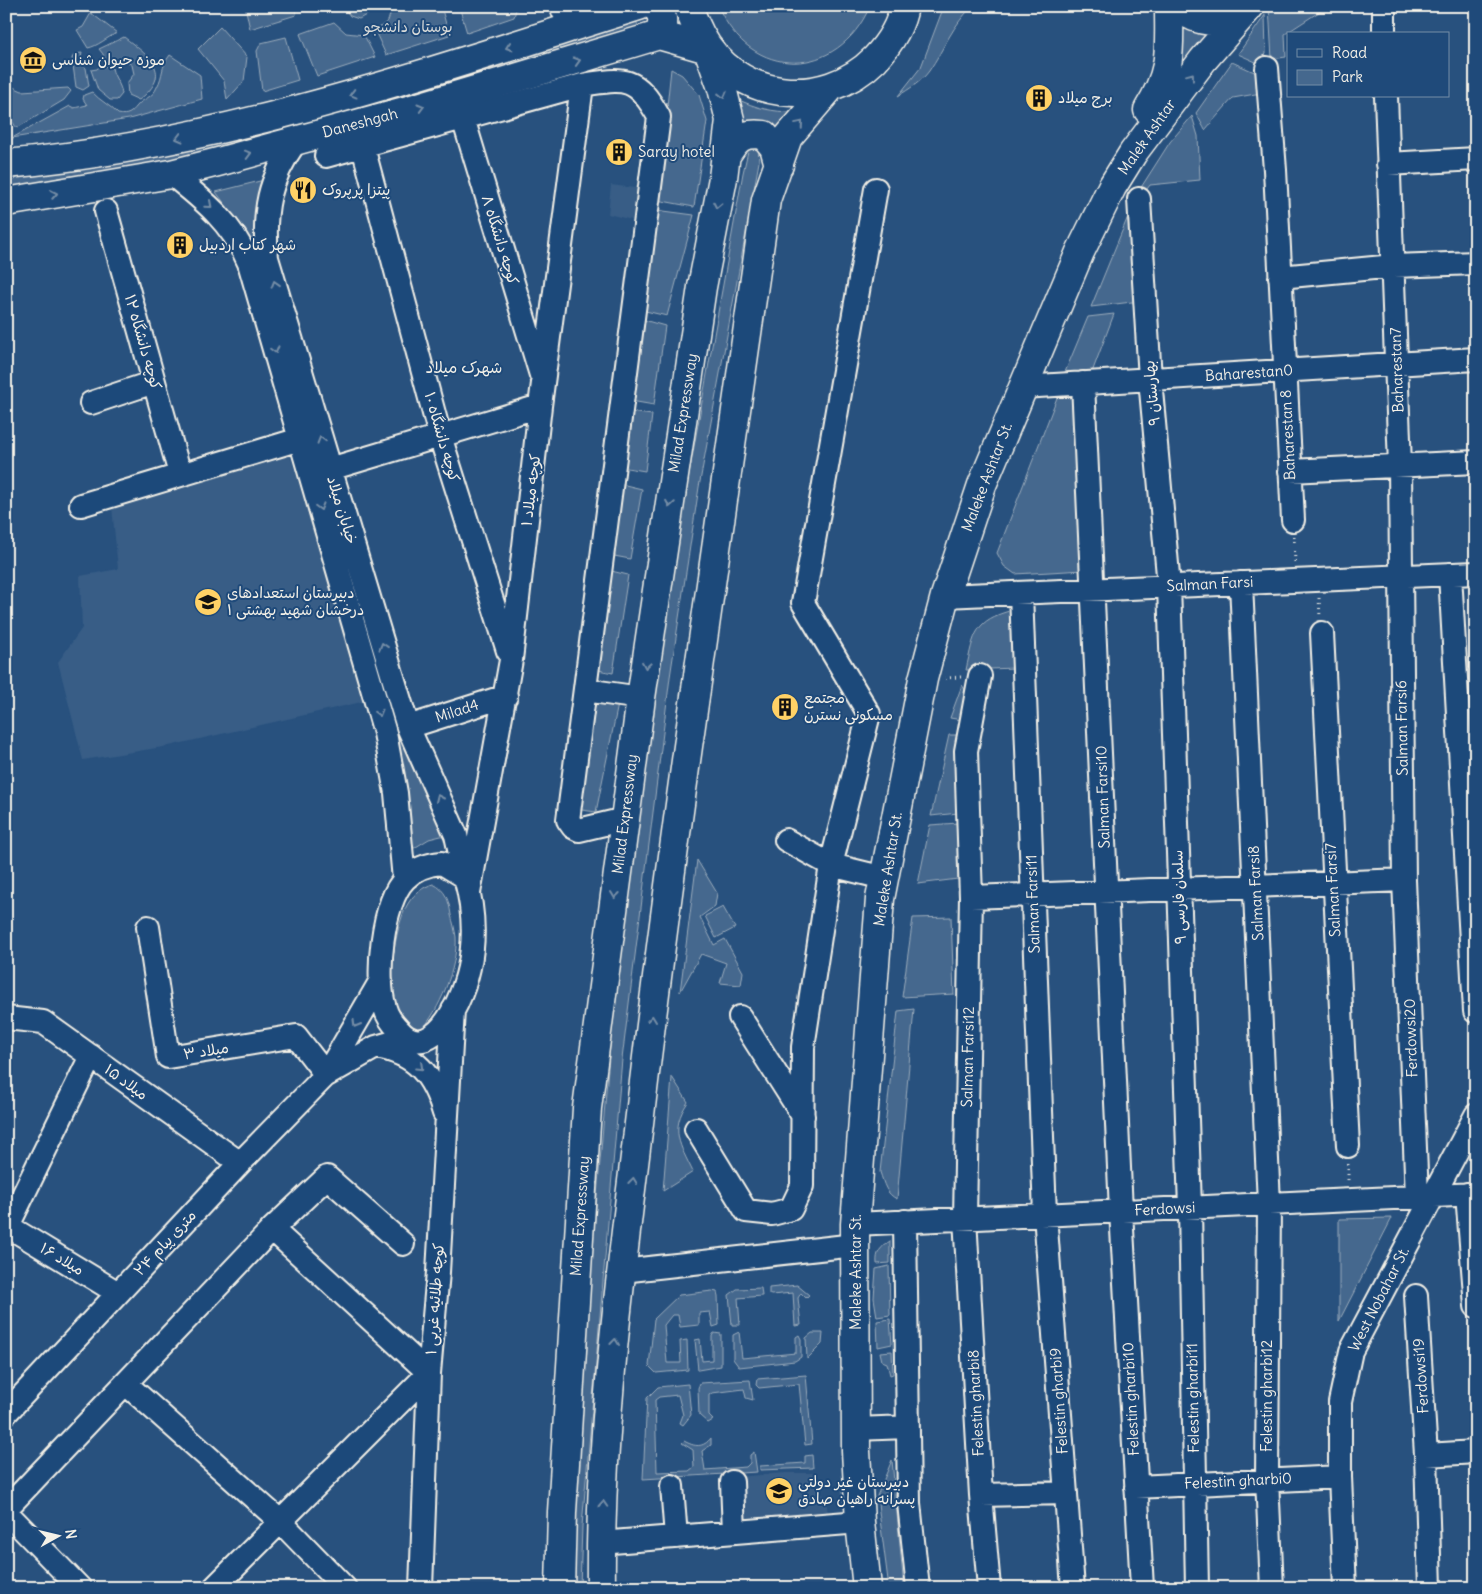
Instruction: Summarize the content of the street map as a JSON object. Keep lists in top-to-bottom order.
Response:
{
  "streets": {
    "main road": [
      "Daneshgah",
      "Malek Ashtar",
      "Milad Expressway",
      "Maleke Ashtar St."
    ],
    "street": [
      "کوچه دانشگاه ۸",
      "کوچه دانشگاه ۱۲",
      "Baharestan7",
      "Baharestan0",
      "بهارستان ۹",
      "Baharestan 8",
      "کوچه دانشگاه ۱۰",
      "کوچه میلاد ۱",
      "خیابان میلاد",
      "Salman Farsi",
      "Milad4",
      "Salman Farsi6",
      "Salman Farsi10",
      "Salman Farsi7",
      "Salman Farsi8",
      "سلمان فارسی ۹",
      "Salman Farsi11",
      "Ferdowsi20",
      "میلاد ۳",
      "Salman Farsi12",
      "میلاد ۱۵",
      "Ferdowsi",
      "۲۴ متری پیام",
      "میلاد ۱۶",
      "کوچه طلائیه غربی ۱",
      "West Nobahar St.",
      "Ferdowsi19",
      "Felestin gharbi12",
      "Felestin gharbi11",
      "Felestin gharbi10",
      "Felestin gharbi9",
      "Felestin gharbi8",
      "Felestin gharbi0"
    ]
  },
  "crossings": [
    ["Daneshgah", "کوچه دانشگاه ۸"],
    ["Daneshgah", "کوچه دانشگاه ۱۰"],
    ["Daneshgah", "خیابان میلاد"],
    ["Malek Ashtar", "Maleke Ashtar St."],
    ["کوچه دانشگاه ۸", "کوچه میلاد ۱"],
    ["Baharestan7", "Baharestan0"],
    ["Baharestan7", "Salman Farsi"],
    ["Baharestan7", "Salman Farsi6"],
    ["Baharestan0", "بهارستان ۹"],
    ["Baharestan0", "Baharestan 8"],
    ["Baharestan0", "Maleke Ashtar St."],
    ["Baharestan0", "Salman Farsi10"],
    ["بهارستان ۹", "Salman Farsi"],
    ["بهارستان ۹", "سلمان فارسی ۹"],
    ["کوچه دانشگاه ۱۰", "کوچه میلاد ۱"],
    ["Maleke Ashtar St.", "Salman Farsi"],
    ["Maleke Ashtar St.", "Ferdowsi"],
    ["کوچه میلاد ۱", "خیابان میلاد"],
    ["کوچه میلاد ۱", "Milad4"],
    ["خیابان میلاد", "Milad4"],
    ["خیابان میلاد", "کوچه طلائیه غربی ۱"],
    ["Salman Farsi", "Salman Farsi6"],
    ["Salman Farsi", "Salman Farsi10"],
    ["Salman Farsi", "Salman Farsi8"],
    ["Salman Farsi", "سلمان فارسی ۹"],
    ["Salman Farsi", "Salman Farsi11"],
    ["Salman Farsi6", "Ferdowsi20"],
    ["Salman Farsi10", "Ferdowsi"],
    ["Salman Farsi10", "Felestin gharbi10"],
    ["Salman Farsi8", "Ferdowsi"],
    ["Salman Farsi8", "Felestin gharbi12"],
    ["سلمان فارسی ۹", "Ferdowsi"],
    ["سلمان فارسی ۹", "Felestin gharbi11"],
    ["Salman Farsi11", "Ferdowsi"],
    ["Salman Farsi11", "Felestin gharbi9"],
    ["Ferdowsi20", "Ferdowsi"],
    ["Ferdowsi20", "West Nobahar St."],
    ["میلاد ۳", "۲۴ متری پیام"],
    ["Salman Farsi12", "Ferdowsi"],
    ["Salman Farsi12", "Felestin gharbi8"],
    ["میلاد ۱۵", "۲۴ متری پیام"],
    ["Ferdowsi", "West Nobahar St."],
    ["Ferdowsi", "Felestin gharbi12"],
    ["Ferdowsi", "Felestin gharbi11"],
    ["Ferdowsi", "Felestin gharbi10"],
    ["Ferdowsi", "Felestin gharbi9"],
    ["Ferdowsi", "Felestin gharbi8"],
    ["۲۴ متری پیام", "میلاد ۱۶"],
    ["West Nobahar St.", "Felestin gharbi0"],
    ["Felestin gharbi12", "Felestin gharbi0"],
    ["Felestin gharbi11", "Felestin gharbi0"],
    ["Felestin gharbi10", "Felestin gharbi0"]
  ],
  "districts": ["شهرک میلاد"],
  "parks": ["بوستان دانشجو"],
  "places": {
    "museum": ["موزه حیوان شناسی"],
    "building": [
      "برج میلاد",
      "Saray hotel",
      "شهر کتاب اردبیل",
      "مجتمع مسکونی نسترن"
    ],
    "restaurant": ["پیتزا پرپروک"],
    "school or university": ["دبیرستان استعدادهای درخشان شهید بهشتی ۱", "دبیرستان غیر دولتی پسرانه راهیان صادق"]
  },
  "legend": ["Road", "Park"],
  "north": "right"
}
